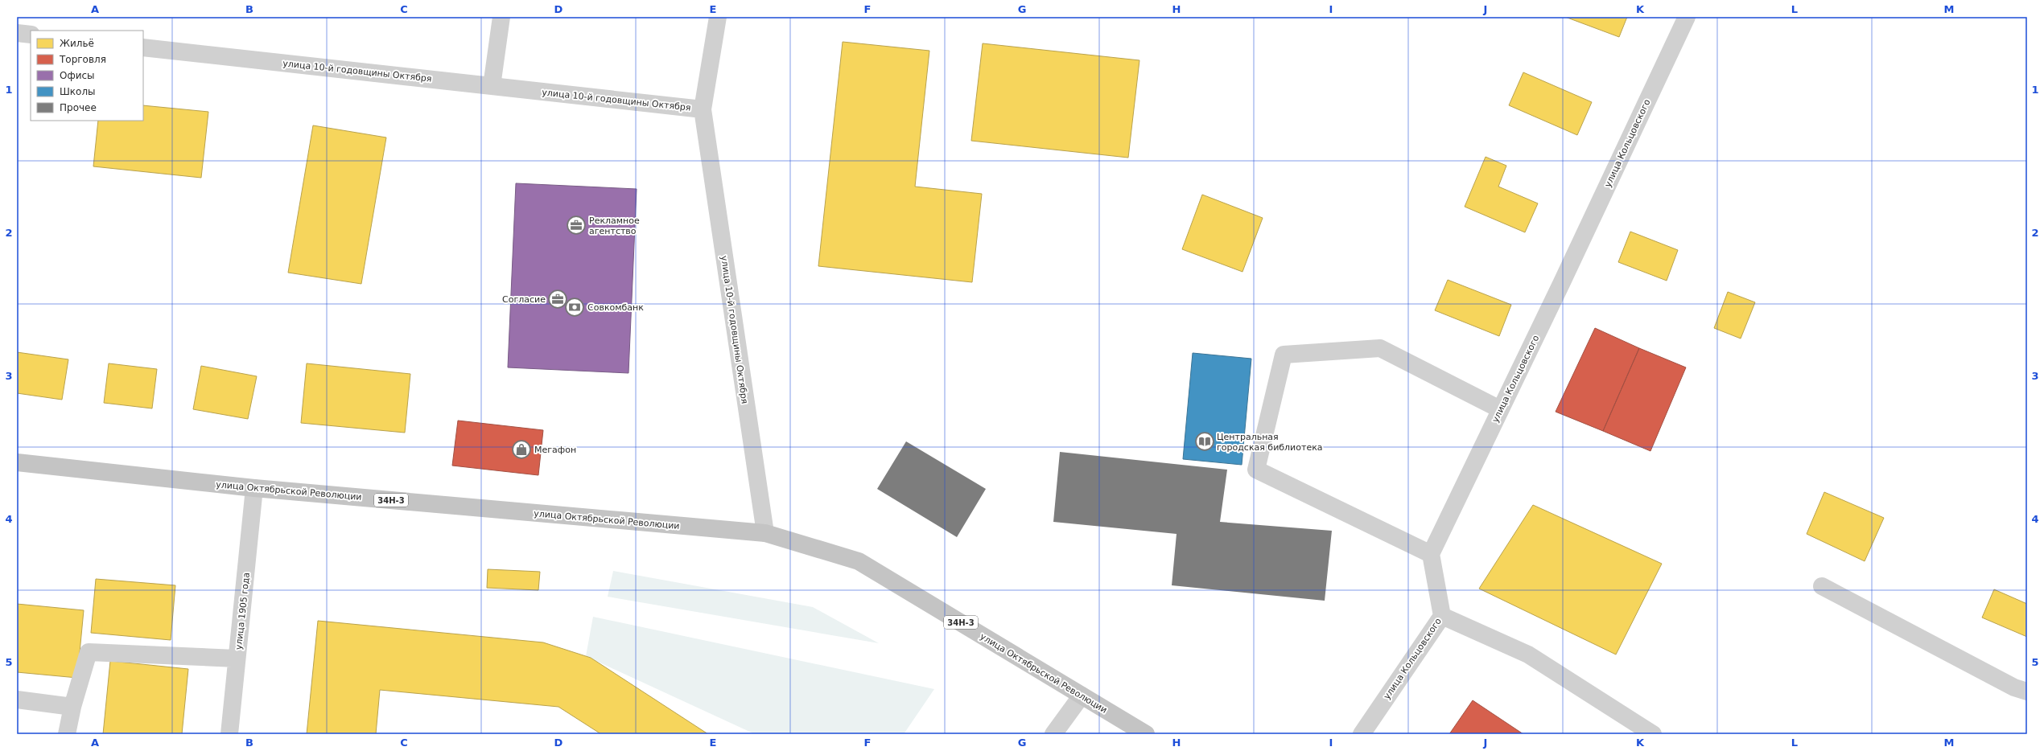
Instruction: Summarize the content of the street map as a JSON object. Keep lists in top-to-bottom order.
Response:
{
  "streets": {
    "main road": ["улица Октябрьской Революции", "34Н-3"],
    "street": ["улица 10-й годовщины Октября", "улица Кольцовского", "улица 1905 года"]
  },
  "crossings": [
    ["улица 10-й годовщины Октября", "улица Октябрьской Революции"],
    ["улица Октябрьской Революции", "улица 1905 года"]
  ],
  "places": {
    "office": ["Рекламное агентство", "Согласие"],
    "bank": ["Совкомбанк"],
    "library": ["Центральная городская библиотека"],
    "shop": ["Мегафон"]
  },
  "legend": [
    "Жильё",
    "Торговля",
    "Офисы",
    "Школы",
    "Прочее"
  ],
  "grid": {
    "columns": [
      "A",
      "B",
      "C",
      "D",
      "E",
      "F",
      "G",
      "H",
      "I",
      "J",
      "K",
      "L",
      "M"
    ],
    "rows": [
      "1",
      "2",
      "3",
      "4",
      "5"
    ]
  }
}
